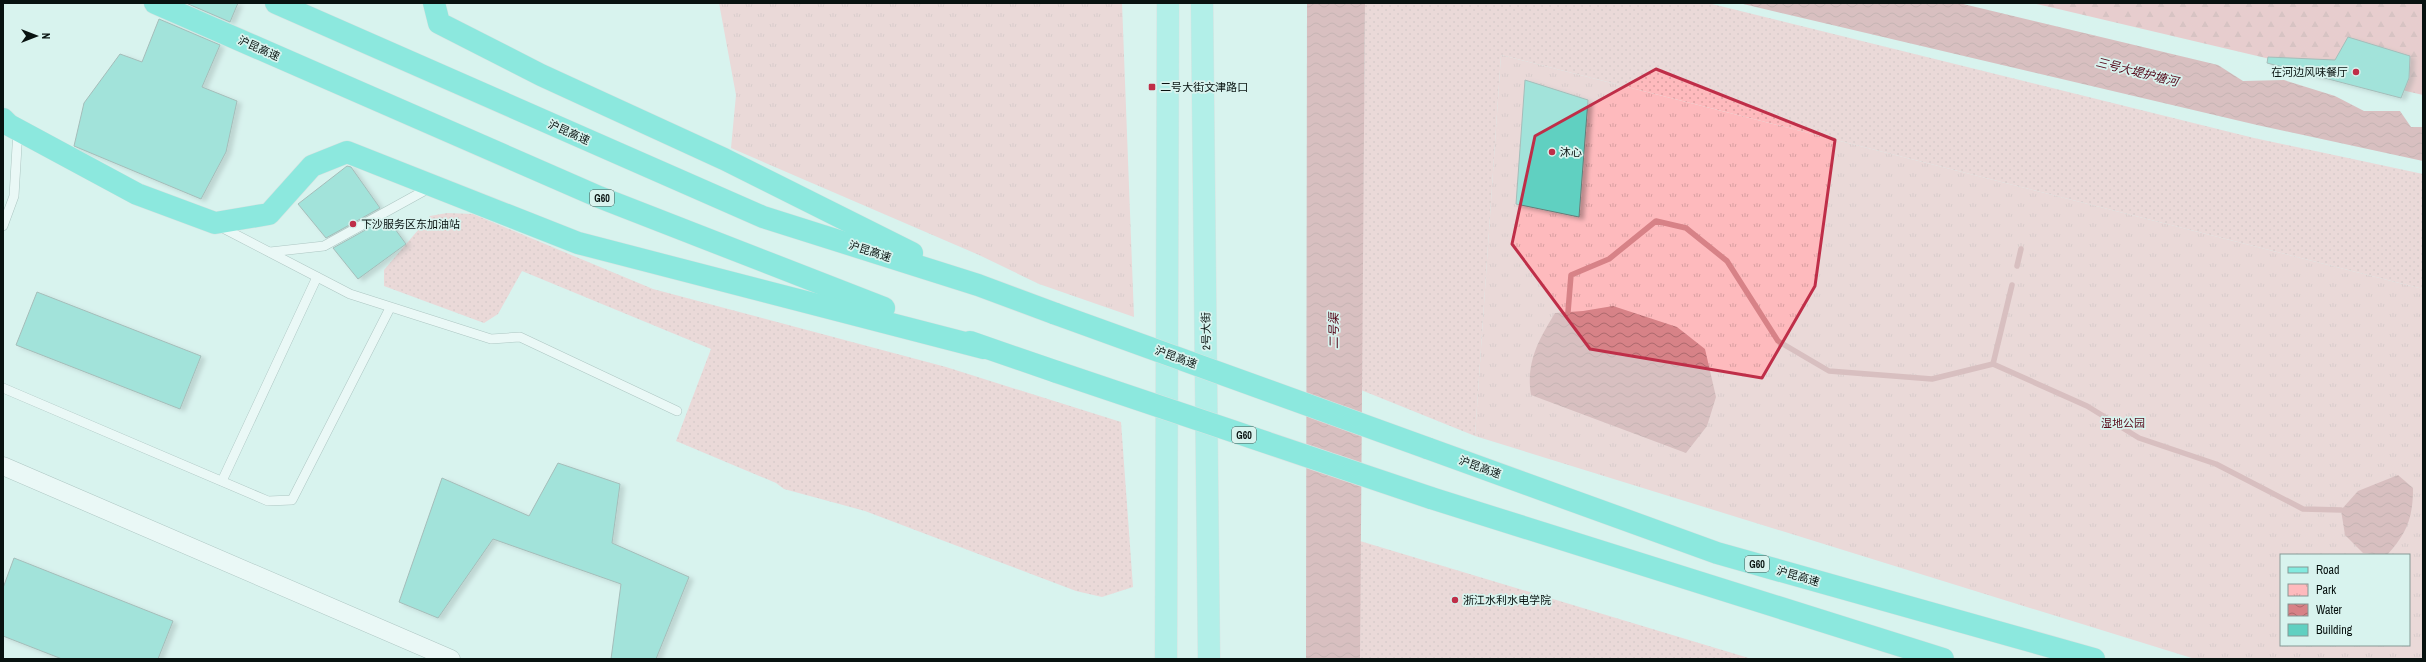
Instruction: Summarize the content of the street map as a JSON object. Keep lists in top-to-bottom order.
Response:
{
  "streets": {
    "highway": ["沪昆高速", "G60"],
    "main road": ["2号大街"]
  },
  "water": ["三号大堤护塘河", "二号渠"],
  "parks": ["湿地公园"],
  "places": {
    "other": [
      "在河边风味餐厅",
      "沐心",
      "下沙服务区东加油站",
      "浙江水利水电学院"
    ],
    "transit": ["二号大街文津路口"]
  },
  "legend": [
    "Road",
    "Park",
    "Water",
    "Building"
  ],
  "north": "right"
}
